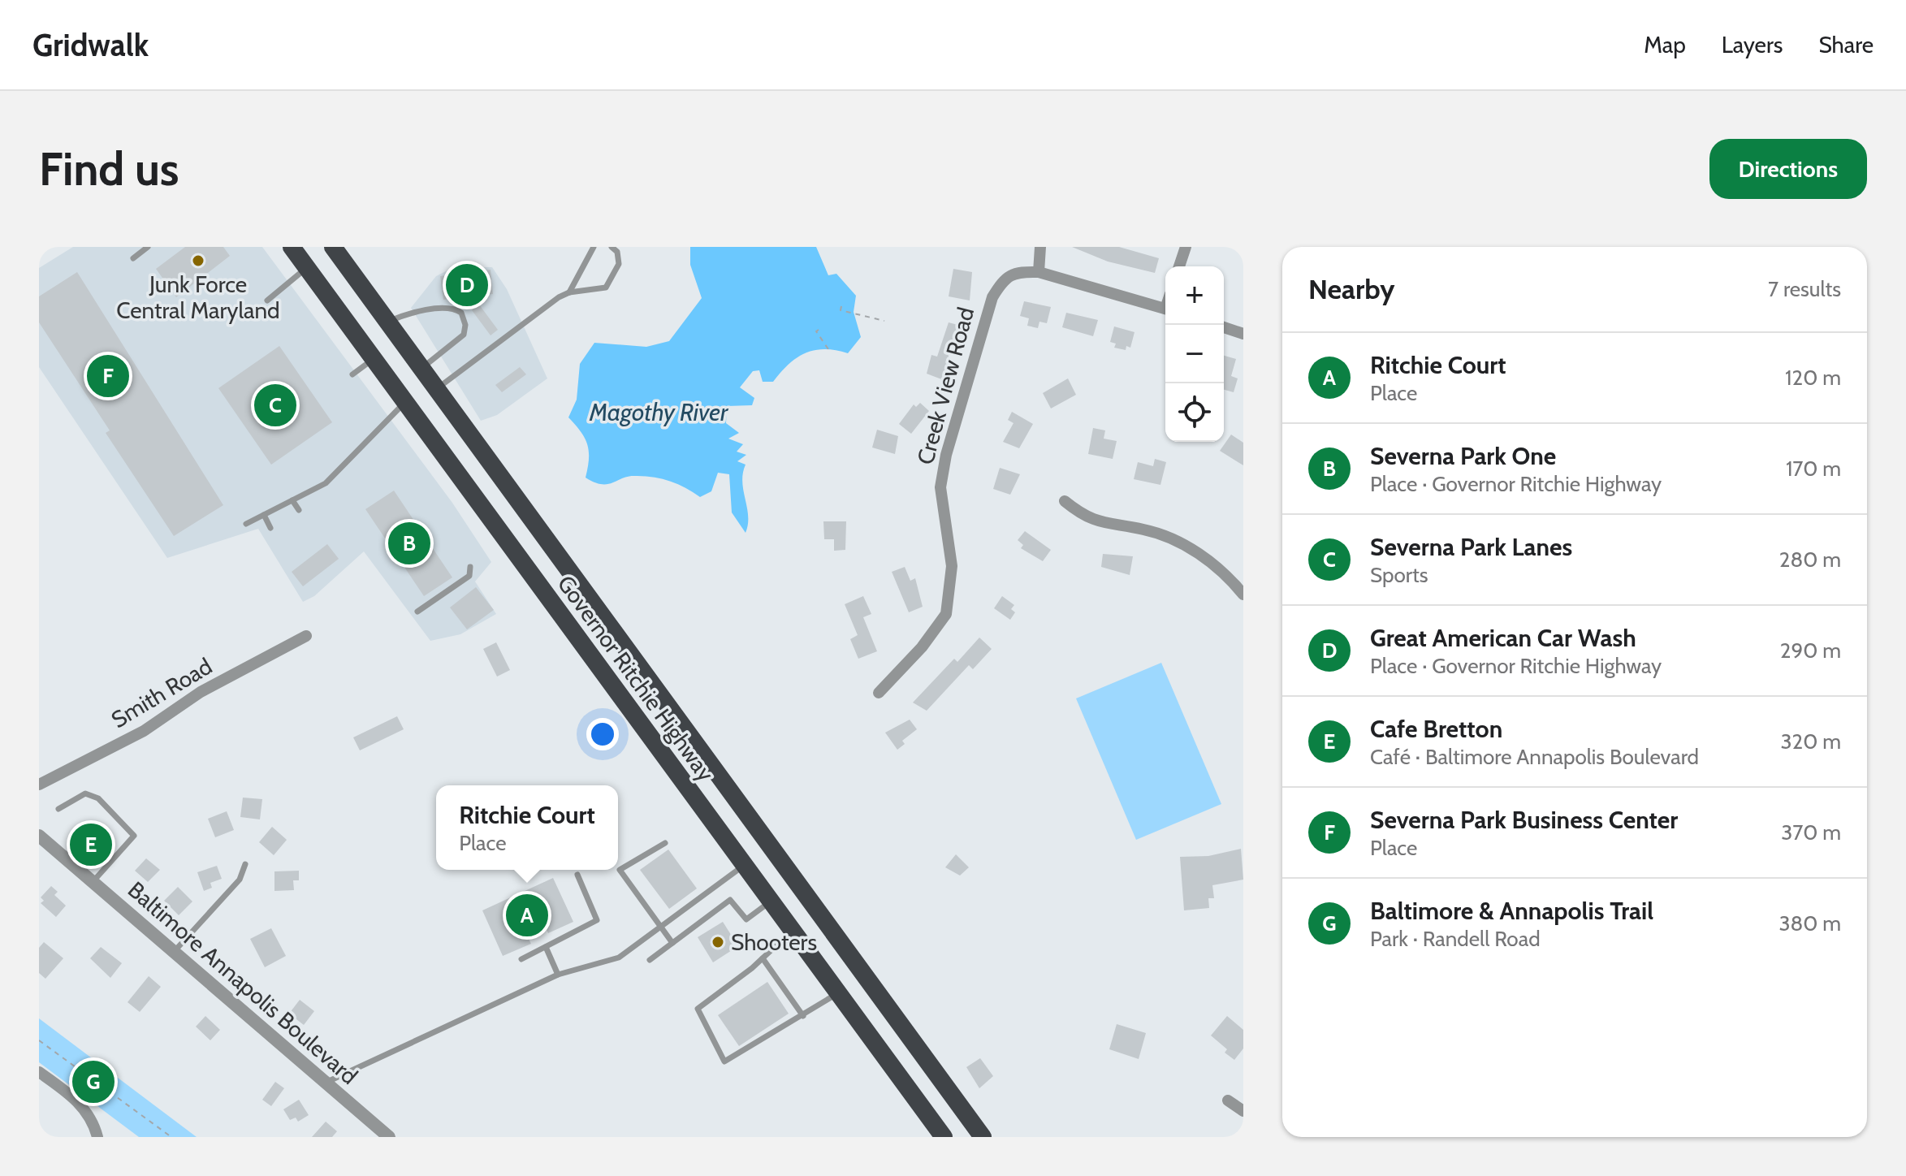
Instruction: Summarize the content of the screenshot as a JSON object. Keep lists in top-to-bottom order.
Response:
{
  "streets": {
    "highway": ["Governor Ritchie Highway"],
    "street": ["Creek View Road", "Smith Road", "Baltimore Annapolis Boulevard"]
  },
  "water": ["Magothy River"],
  "places": ["Junk Force Central Maryland", "Shooters"],
  "page": {
    "header": "Gridwalk",
    "nav": ["Map", "Layers", "Share"],
    "buttons": "Directions",
    "title": "Find us",
    "heading": ["Nearby", "7 results"],
    "pins": [
      "D",
      "F",
      "C",
      "B",
      "E",
      "A",
      "G"
    ],
    "map_buttons": ["+", "−"],
    "list": [
      {
        "mark": "A",
        "name": "Ritchie Court",
        "note": "Place",
        "value": "120 m"
      },
      {
        "mark": "B",
        "name": "Severna Park One",
        "note": "Place · Governor Ritchie Highway",
        "value": "170 m"
      },
      {
        "mark": "C",
        "name": "Severna Park Lanes",
        "note": "Sports",
        "value": "280 m"
      },
      {
        "mark": "D",
        "name": "Great American Car Wash",
        "note": "Place · Governor Ritchie Highway",
        "value": "290 m"
      },
      {
        "mark": "E",
        "name": "Cafe Bretton",
        "note": "Café · Baltimore Annapolis Boulevard",
        "value": "320 m"
      },
      {
        "mark": "F",
        "name": "Severna Park Business Center",
        "note": "Place",
        "value": "370 m"
      },
      {
        "mark": "G",
        "name": "Baltimore & Annapolis Trail",
        "note": "Park · Randell Road",
        "value": "380 m"
      }
    ],
    "popup": ["Ritchie Court", "Place"]
  }
}
